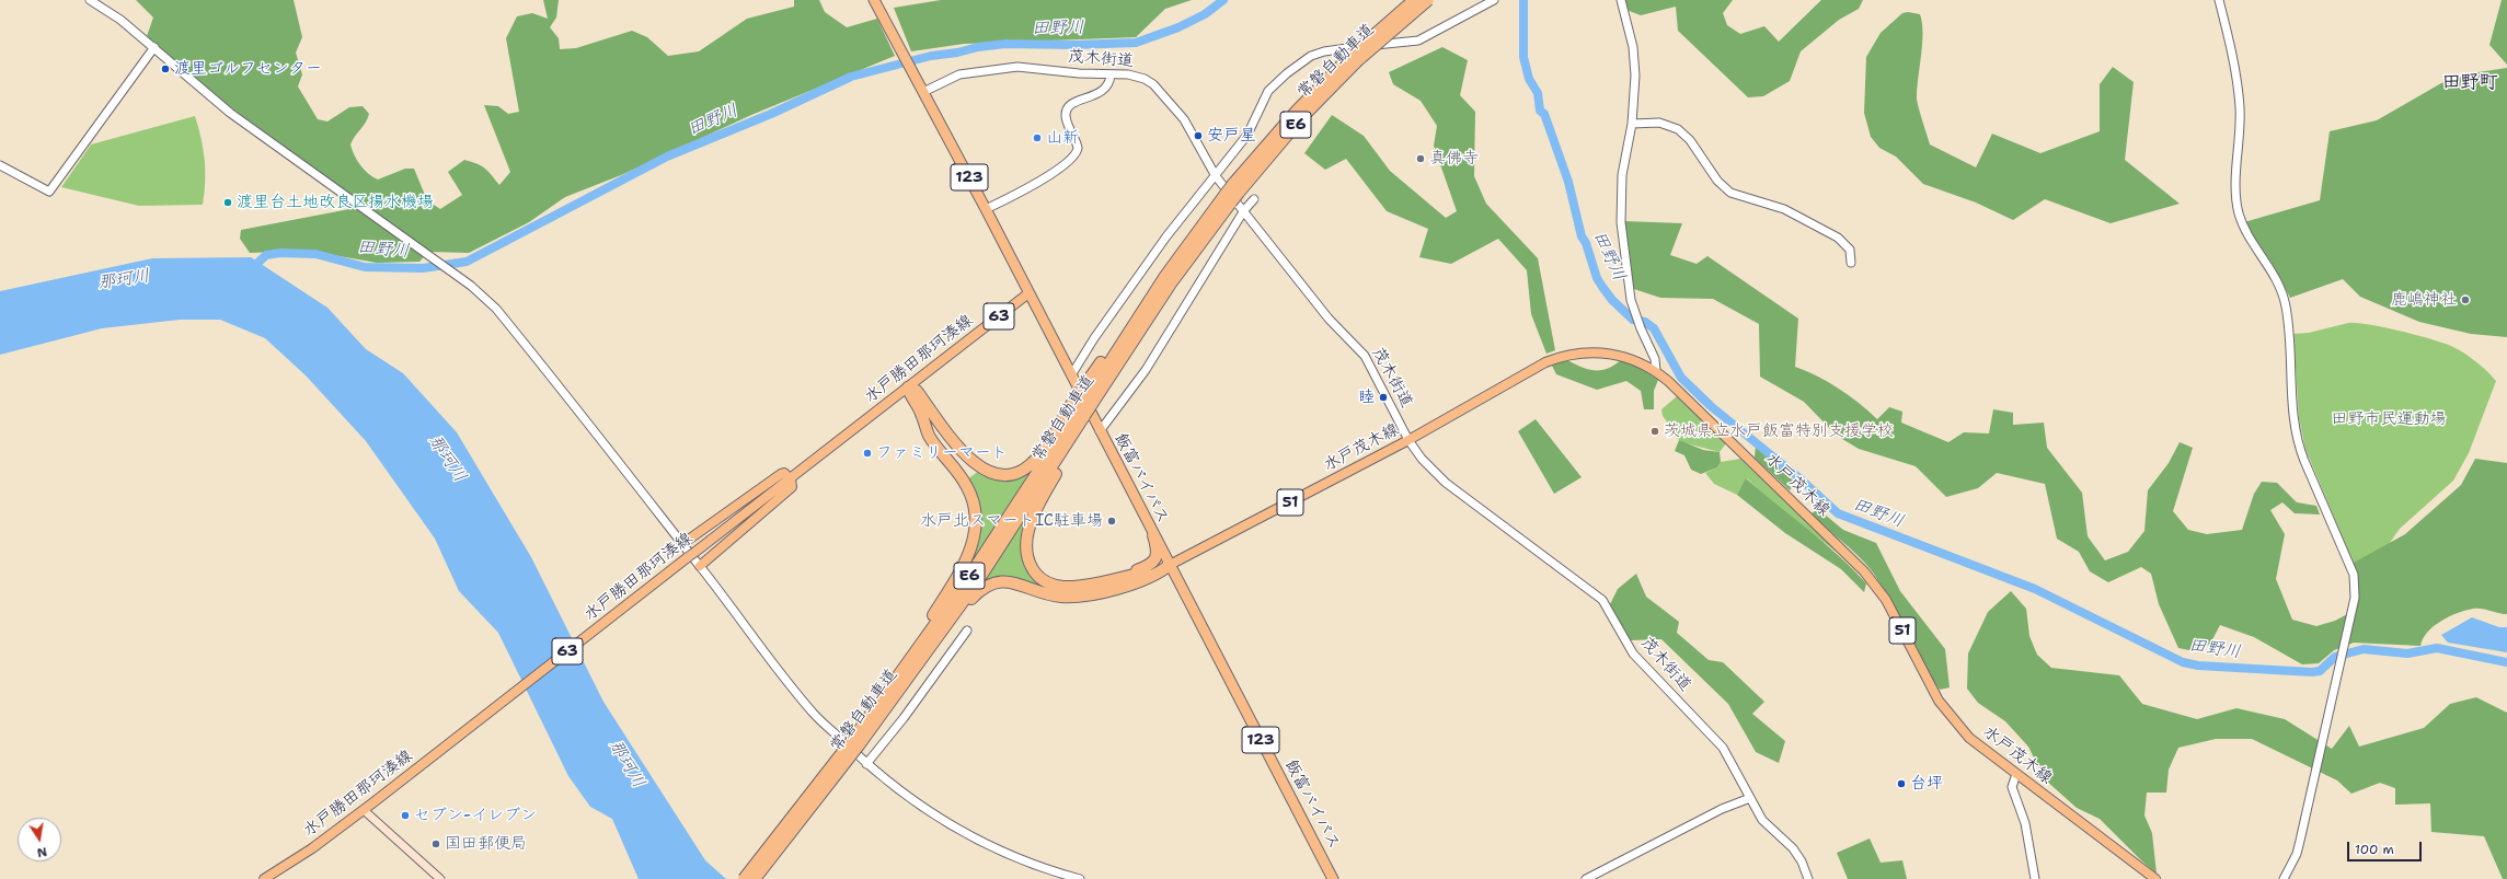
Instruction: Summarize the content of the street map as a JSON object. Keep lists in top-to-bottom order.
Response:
{
  "streets": {
    "highway": [
      "常磐自動車道",
      "E6",
      "123",
      "飯富バイパス"
    ],
    "main road": [
      "63",
      "水戸勝田那珂湊線",
      "水戸茂木線",
      "51"
    ],
    "street": ["茂木街道"]
  },
  "crossings": [
    ["茂木街道", "123"],
    ["茂木街道", "水戸茂木線"],
    ["茂木街道", "飯富バイパス"],
    ["123", "飯富バイパス"],
    ["水戸勝田那珂湊線", "飯富バイパス"],
    ["水戸茂木線", "飯富バイパス"]
  ],
  "districts": ["田野町"],
  "water": ["田野川", "那珂川"],
  "parks": ["田野市民運動場"],
  "places": [
    "渡里ゴルフセンター",
    "安戸星",
    "山新",
    "真佛寺",
    "渡里台土地改良区揚水機場",
    "鹿嶋神社",
    "睦",
    "茨城県立水戸飯富特別支援学校",
    "ファミリーマート",
    "水戸北スマートIC駐車場",
    "台坪",
    "セブン-イレブン",
    "国田郵便局"
  ],
  "scale_bar": "100 m",
  "north": "bottom"
}
